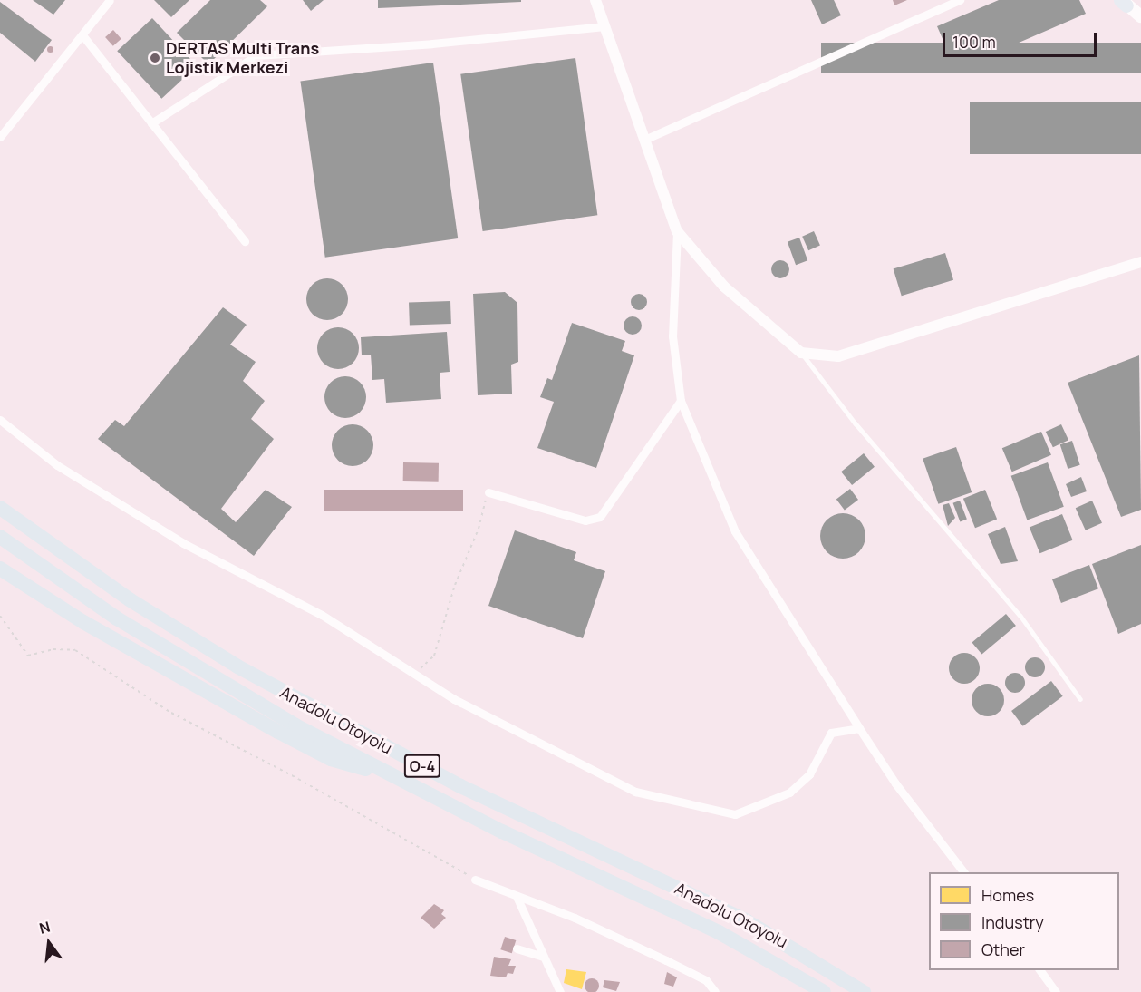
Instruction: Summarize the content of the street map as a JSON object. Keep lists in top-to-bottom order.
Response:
{
  "streets": {
    "highway": ["Anadolu Otoyolu", "O-4"]
  },
  "places": ["DERTAS Multi Trans Lojistik Merkezi"],
  "legend": ["Homes", "Industry", "Other"],
  "scale_bar": "100 m",
  "north": "top"
}
